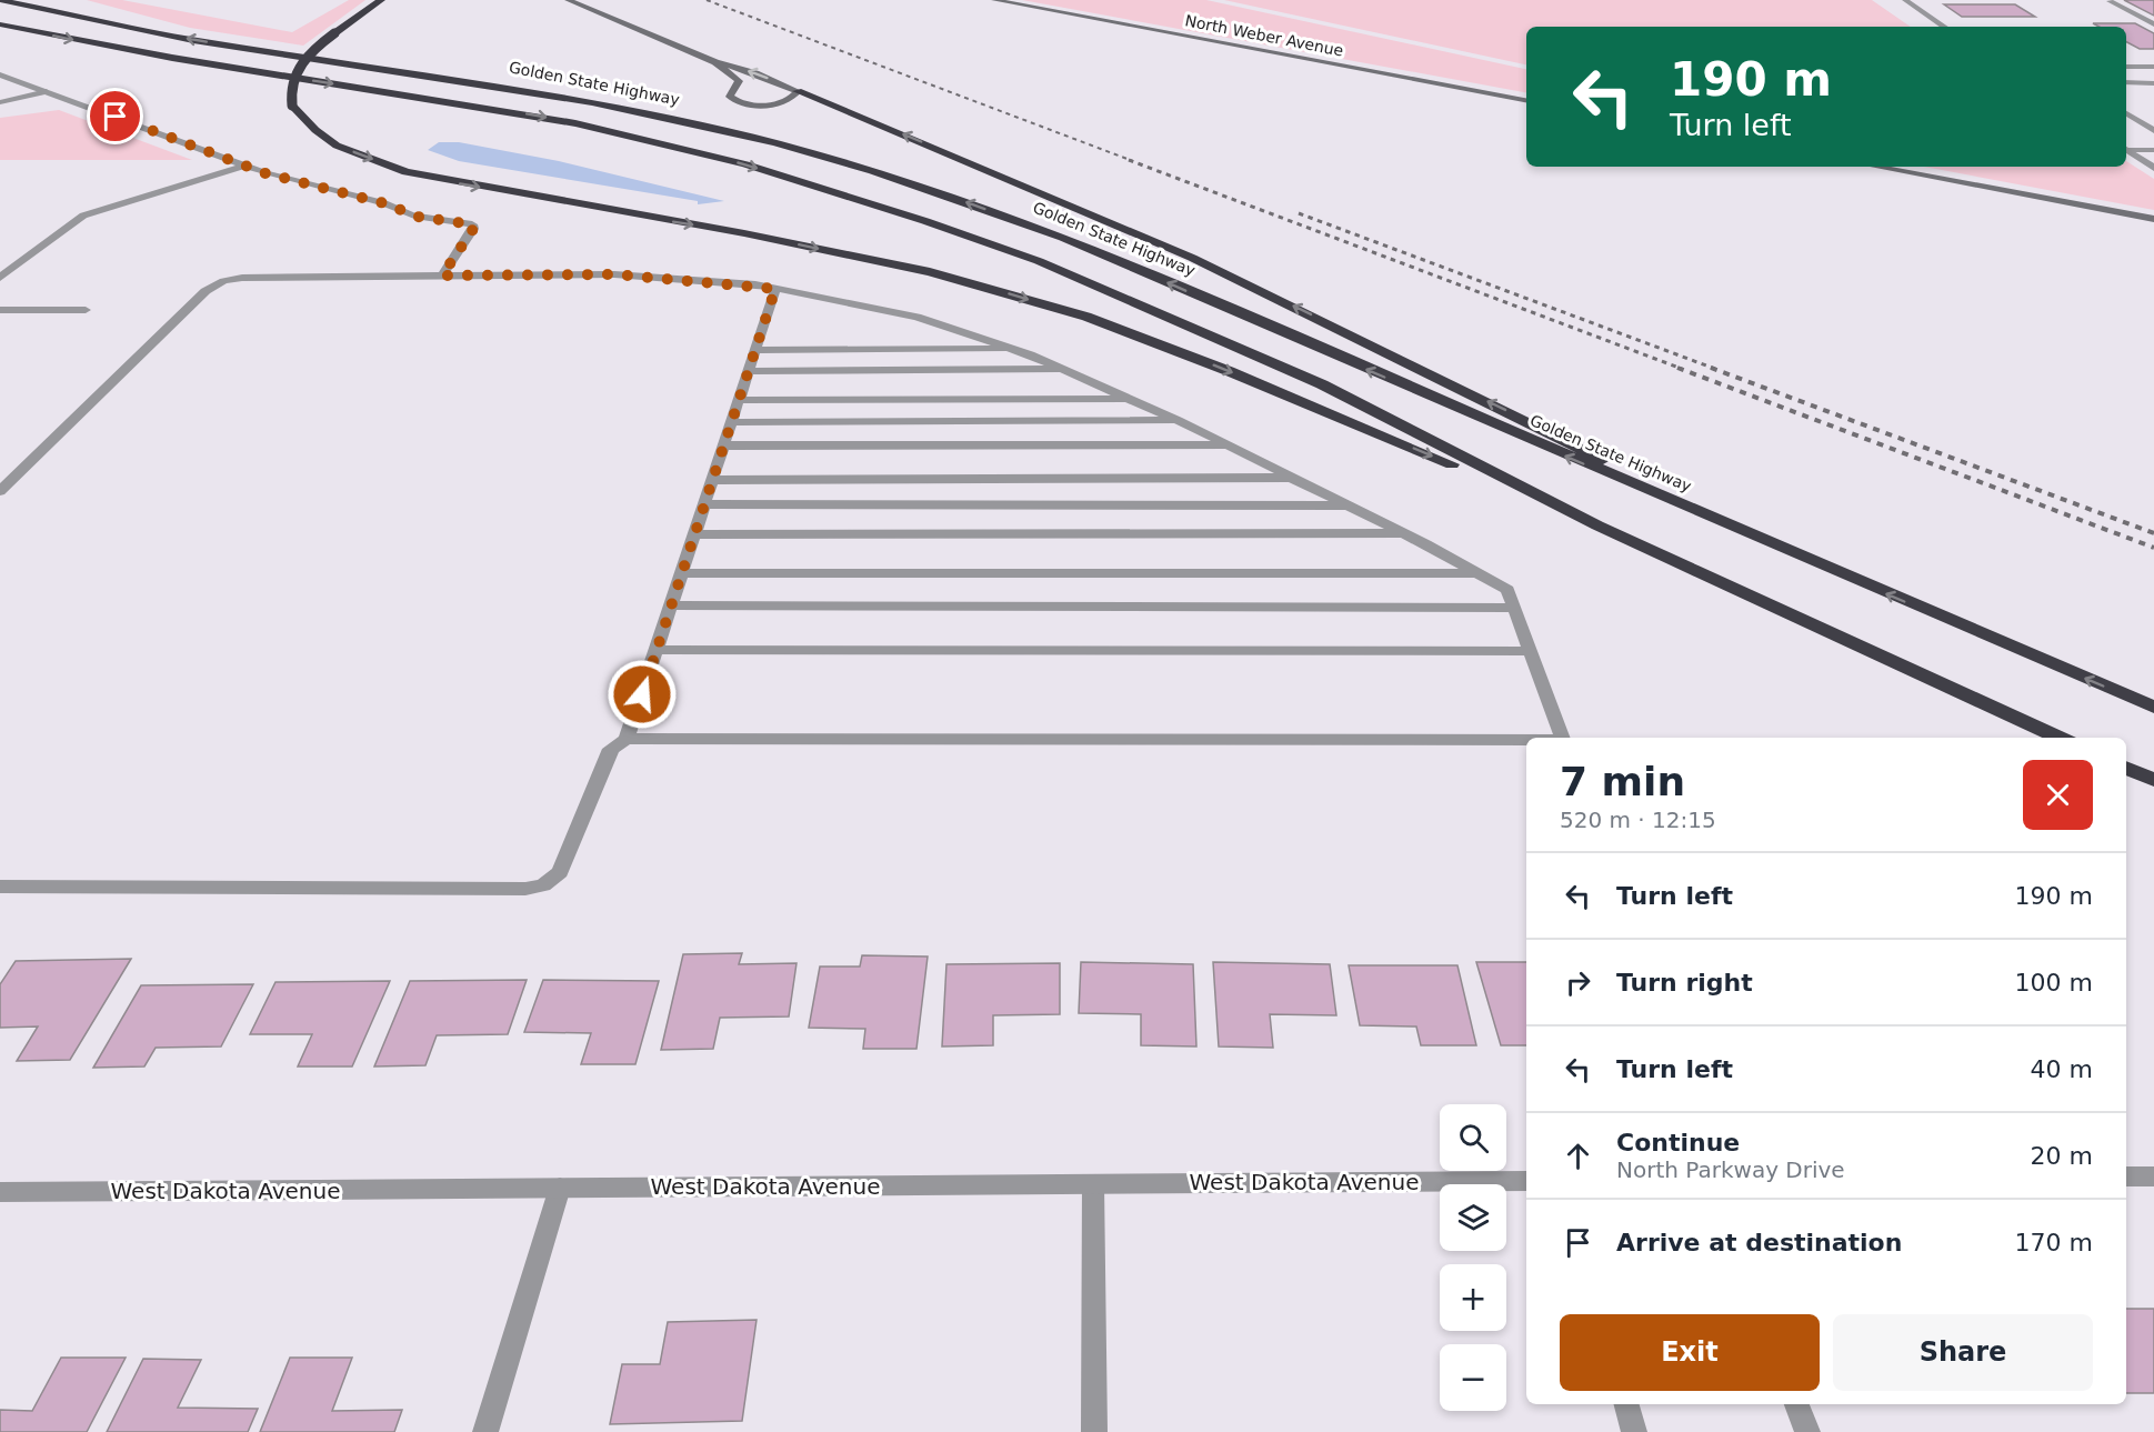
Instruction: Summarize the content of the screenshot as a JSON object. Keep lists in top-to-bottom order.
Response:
{
  "streets": {
    "highway": ["Golden State Highway"],
    "main road": ["North Weber Avenue"],
    "street": ["West Dakota Avenue"]
  },
  "page": {
    "turn": ["190 m", "Turn left"],
    "heading": ["7 min", "520 m · 12:15"],
    "list": [
      {
        "name": "Turn left",
        "value": "190 m"
      },
      {
        "name": "Turn right",
        "value": "100 m"
      },
      {
        "name": "Turn left",
        "value": "40 m"
      },
      {
        "name": "Continue",
        "note": "North Parkway Drive",
        "value": "20 m"
      },
      {
        "name": "Arrive at destination",
        "value": "170 m"
      }
    ],
    "map_buttons": ["+", "−"],
    "buttons": ["Exit", "Share"]
  }
}
